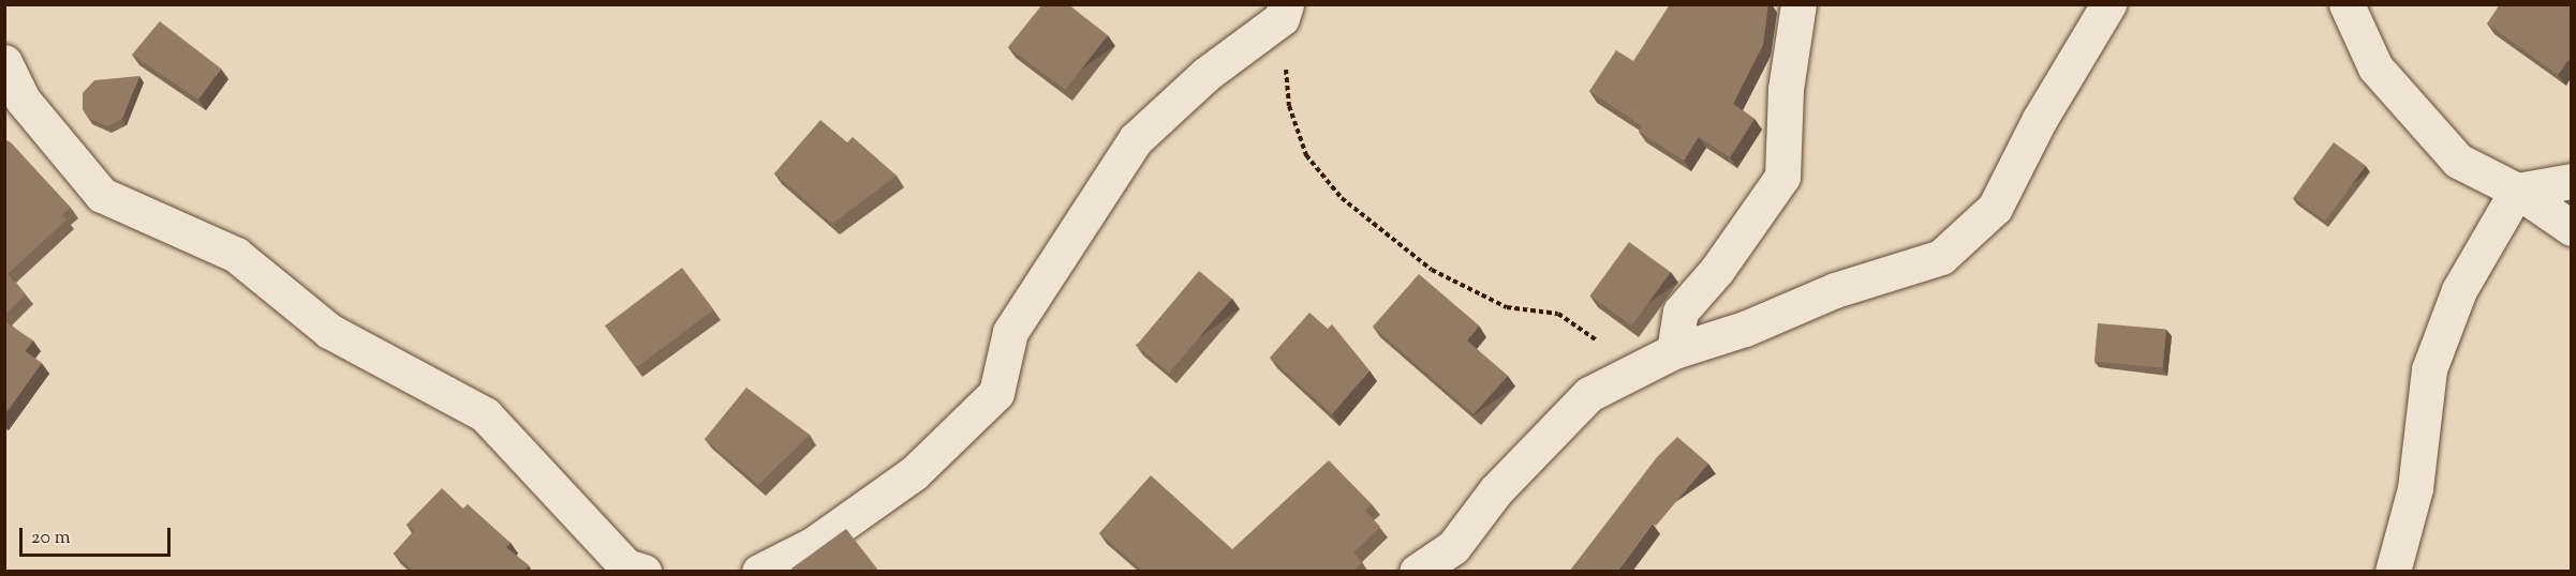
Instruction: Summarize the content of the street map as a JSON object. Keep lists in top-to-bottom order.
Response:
{
  "scale_bar": "20 m"
}
